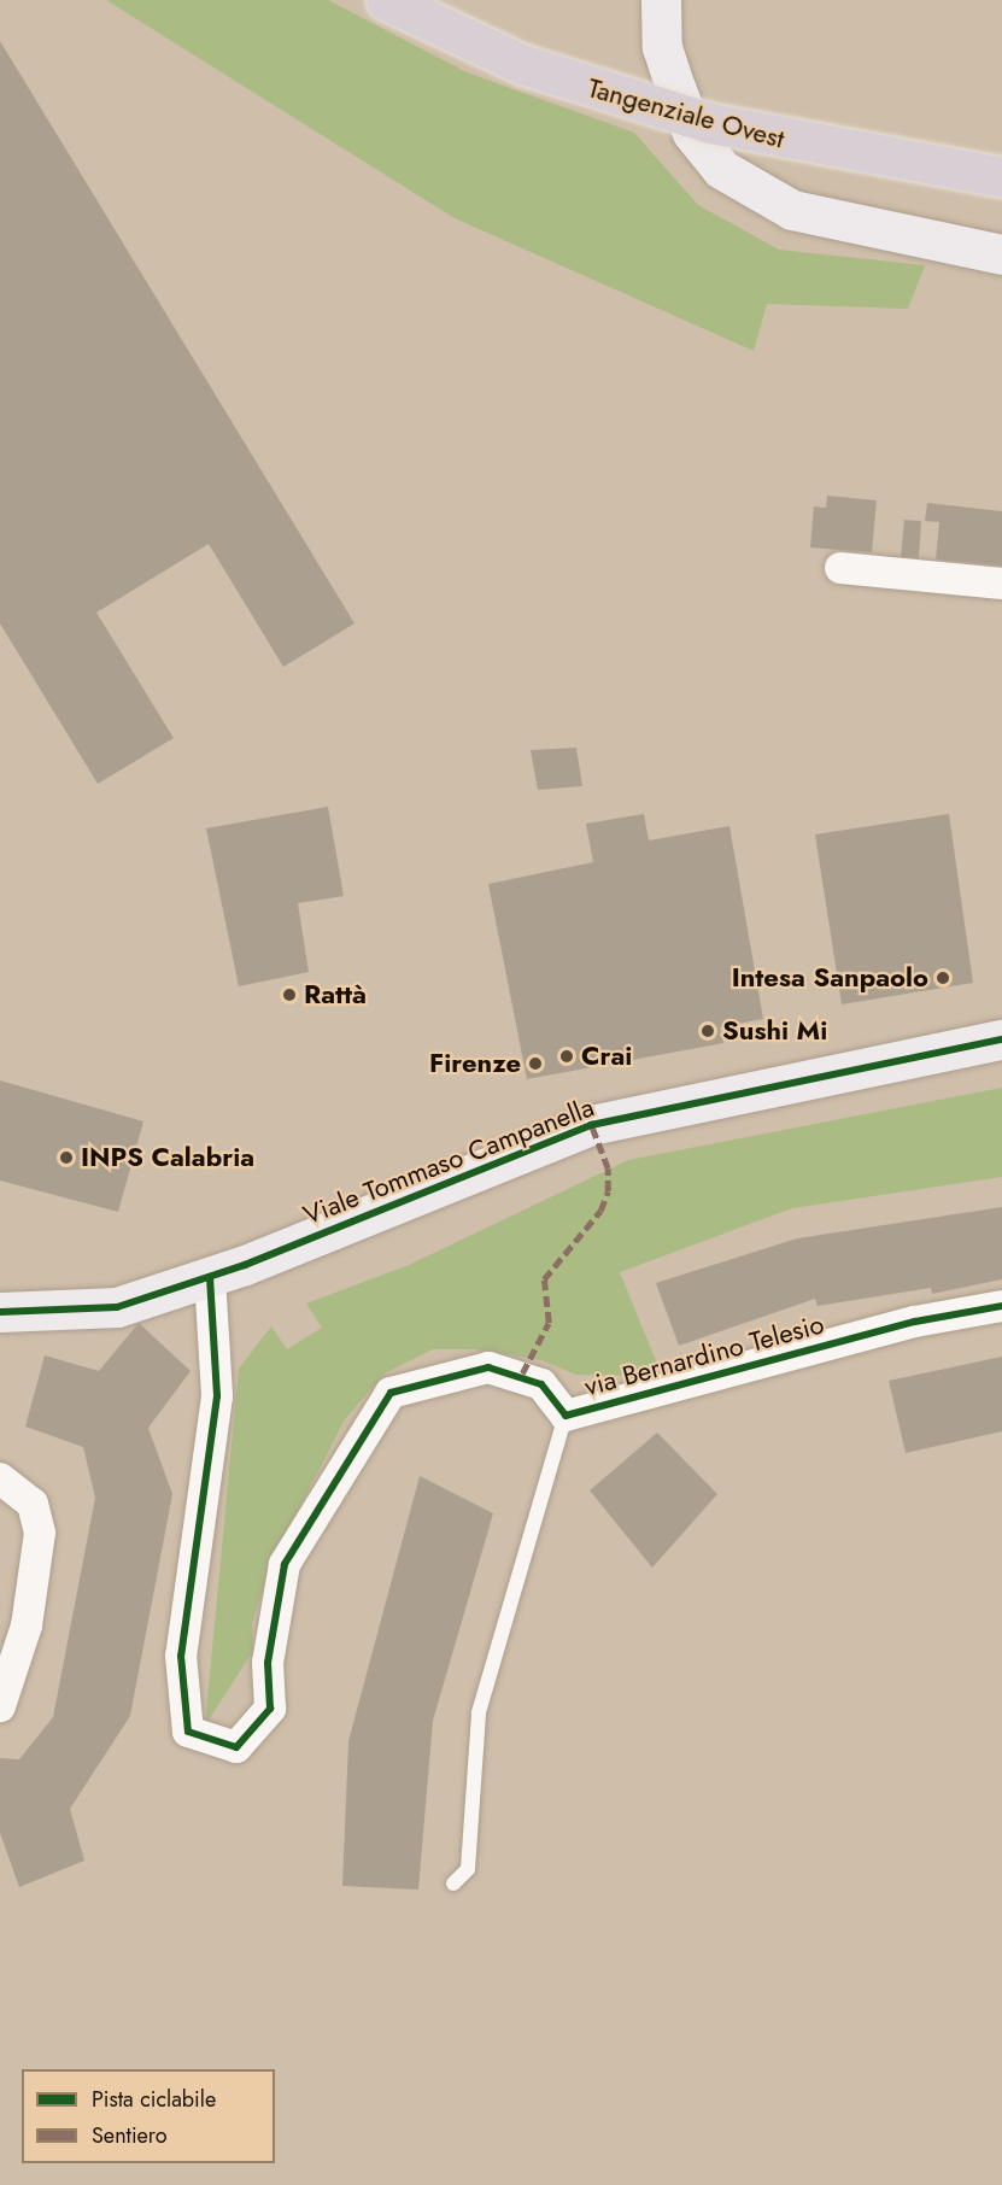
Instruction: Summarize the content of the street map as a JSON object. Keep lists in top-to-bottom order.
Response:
{
  "streets": {
    "highway": ["Tangenziale Ovest"],
    "street": ["Viale Tommaso Campanella", "via Bernardino Telesio"]
  },
  "crossings": [
    ["Viale Tommaso Campanella", "via Bernardino Telesio"]
  ],
  "places": [
    "Intesa Sanpaolo",
    "Rattà",
    "Sushi Mi",
    "Crai",
    "Firenze",
    "INPS Calabria"
  ],
  "legend": ["Pista ciclabile", "Sentiero"]
}
